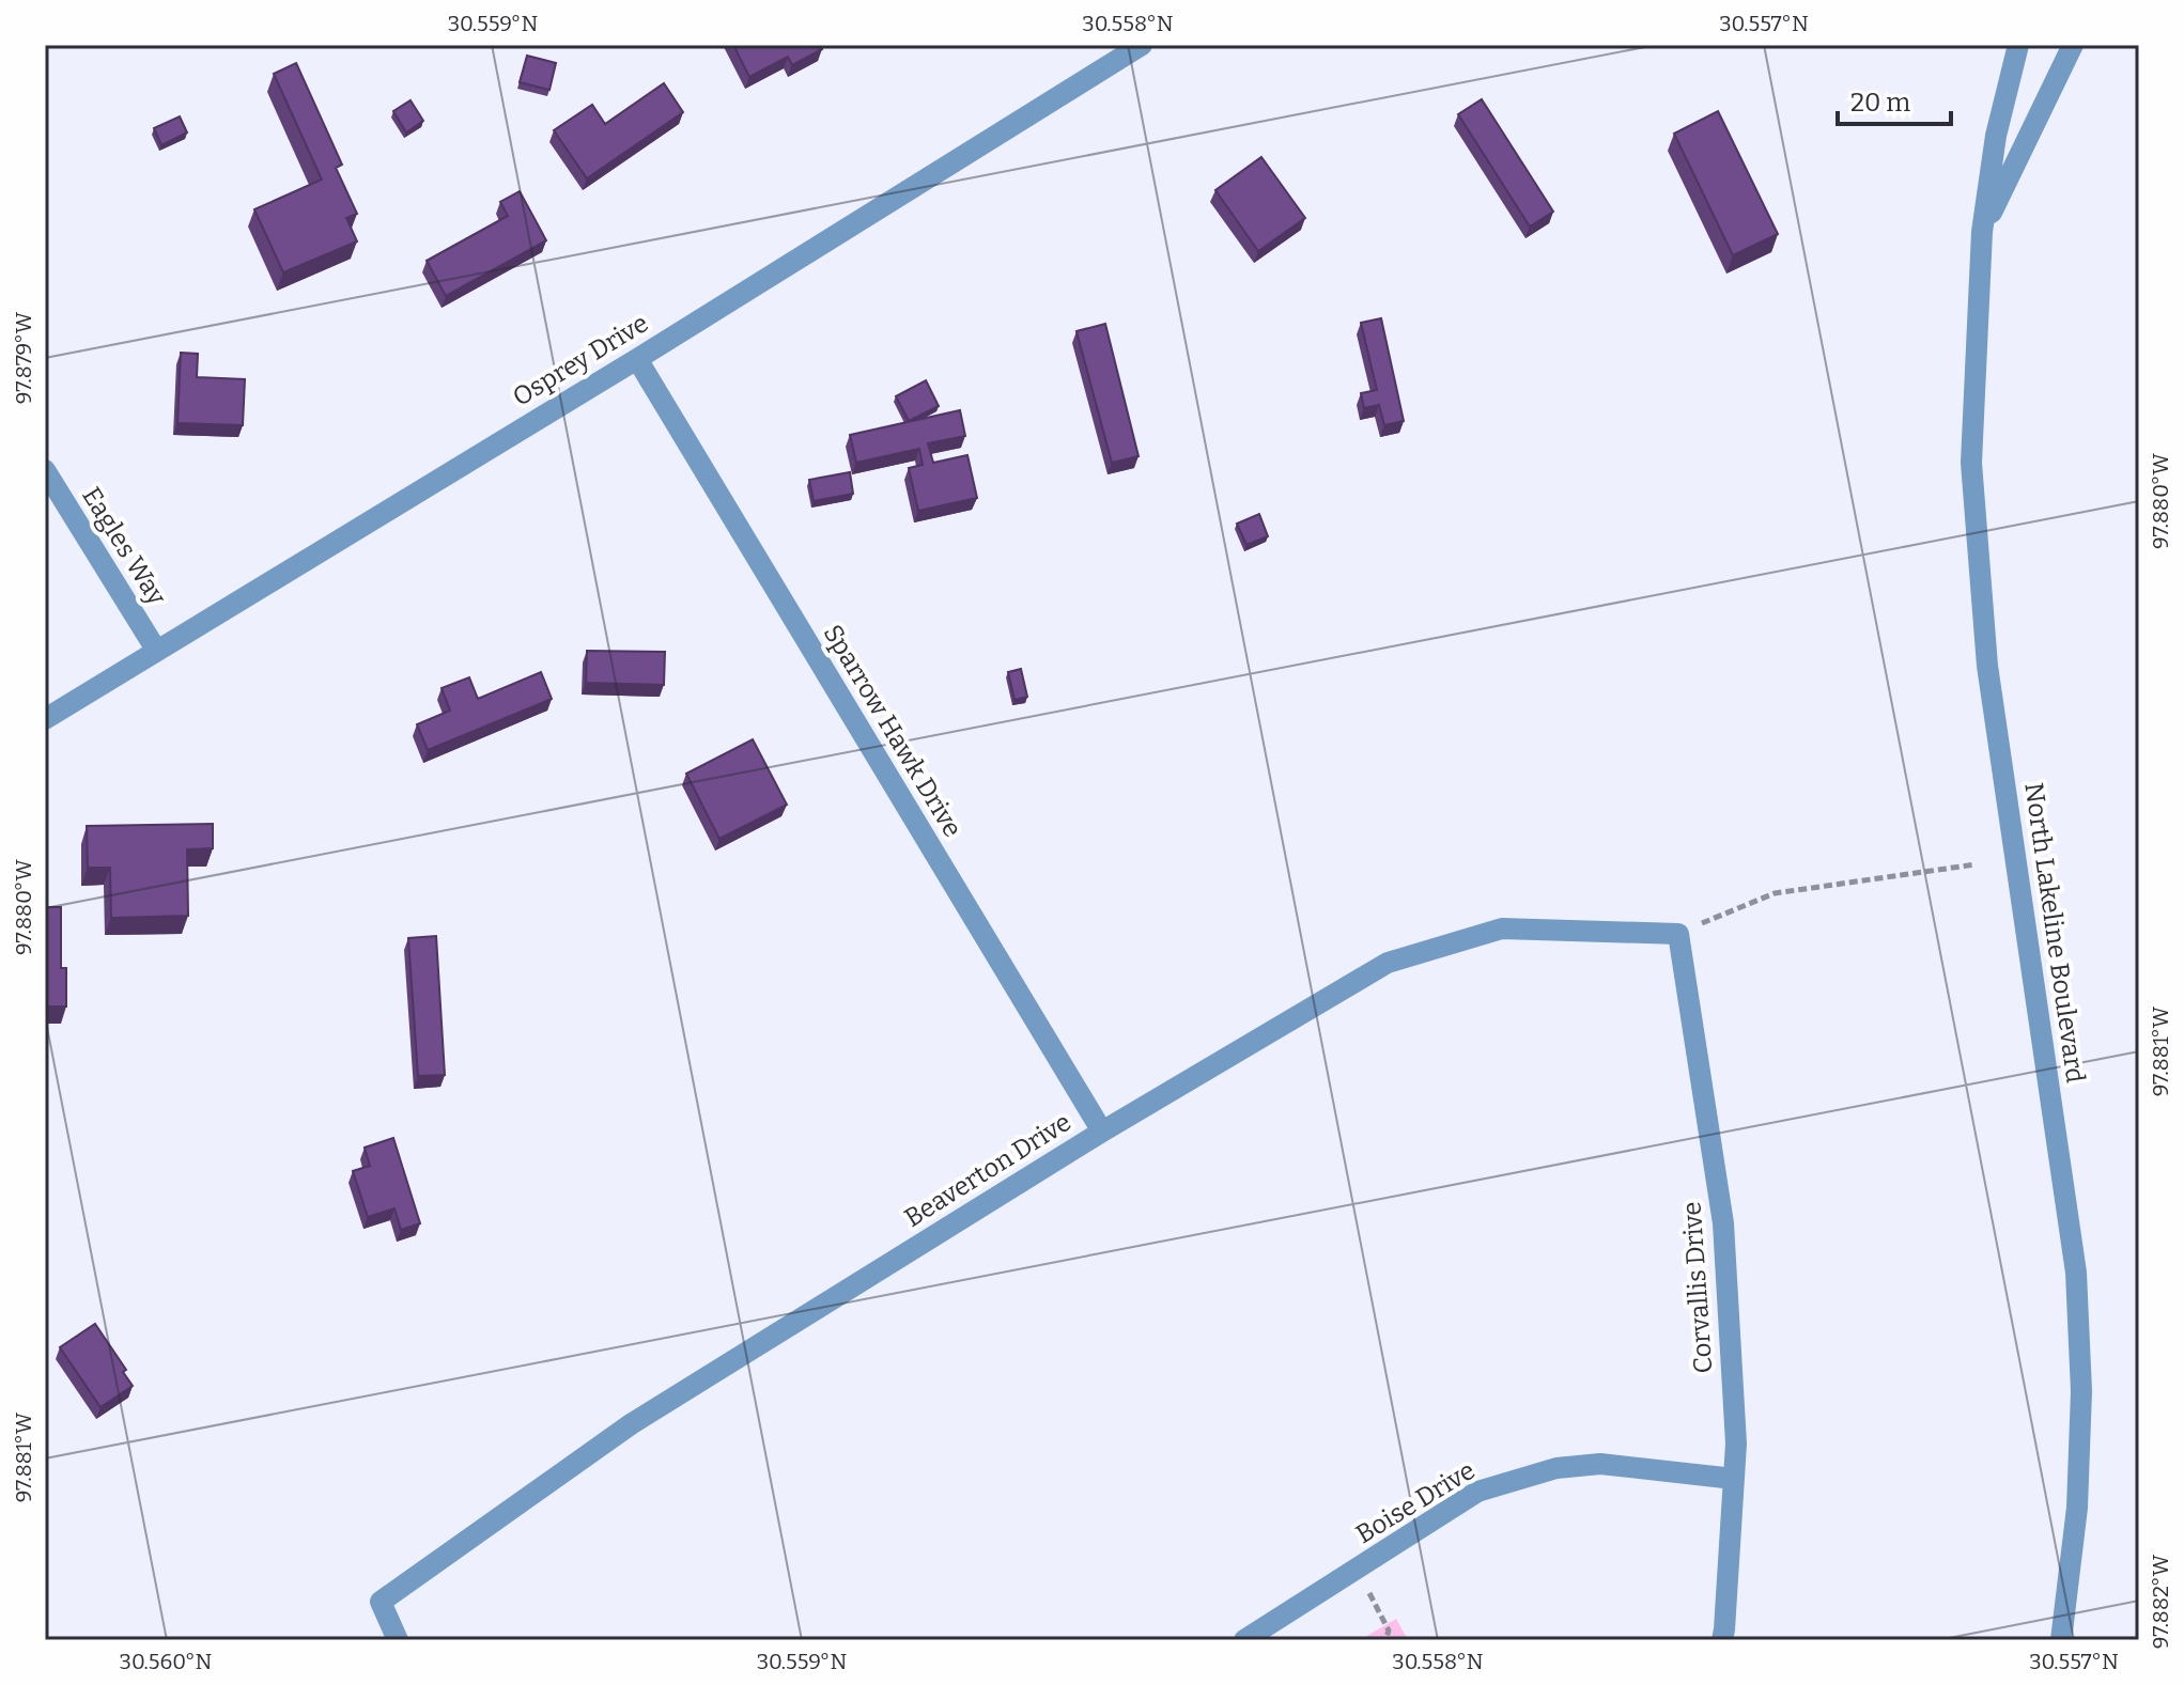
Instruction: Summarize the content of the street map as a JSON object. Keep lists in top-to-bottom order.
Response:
{
  "streets": {
    "street": [
      "Osprey Drive",
      "Eagles Way",
      "Sparrow Hawk Drive",
      "North Lakeline Boulevard",
      "Beaverton Drive",
      "Corvallis Drive",
      "Boise Drive"
    ]
  },
  "crossings": [
    ["Osprey Drive", "Eagles Way"],
    ["Osprey Drive", "Sparrow Hawk Drive"],
    ["Sparrow Hawk Drive", "Beaverton Drive"],
    ["Beaverton Drive", "Corvallis Drive"],
    ["Corvallis Drive", "Boise Drive"]
  ],
  "scale_bar": "20 m",
  "coordinates": [
    "30.559°N",
    "30.558°N",
    "30.557°N",
    "97.879°W",
    "97.880°W",
    "97.881°W",
    "97.882°W",
    "30.560°N"
  ]
}
